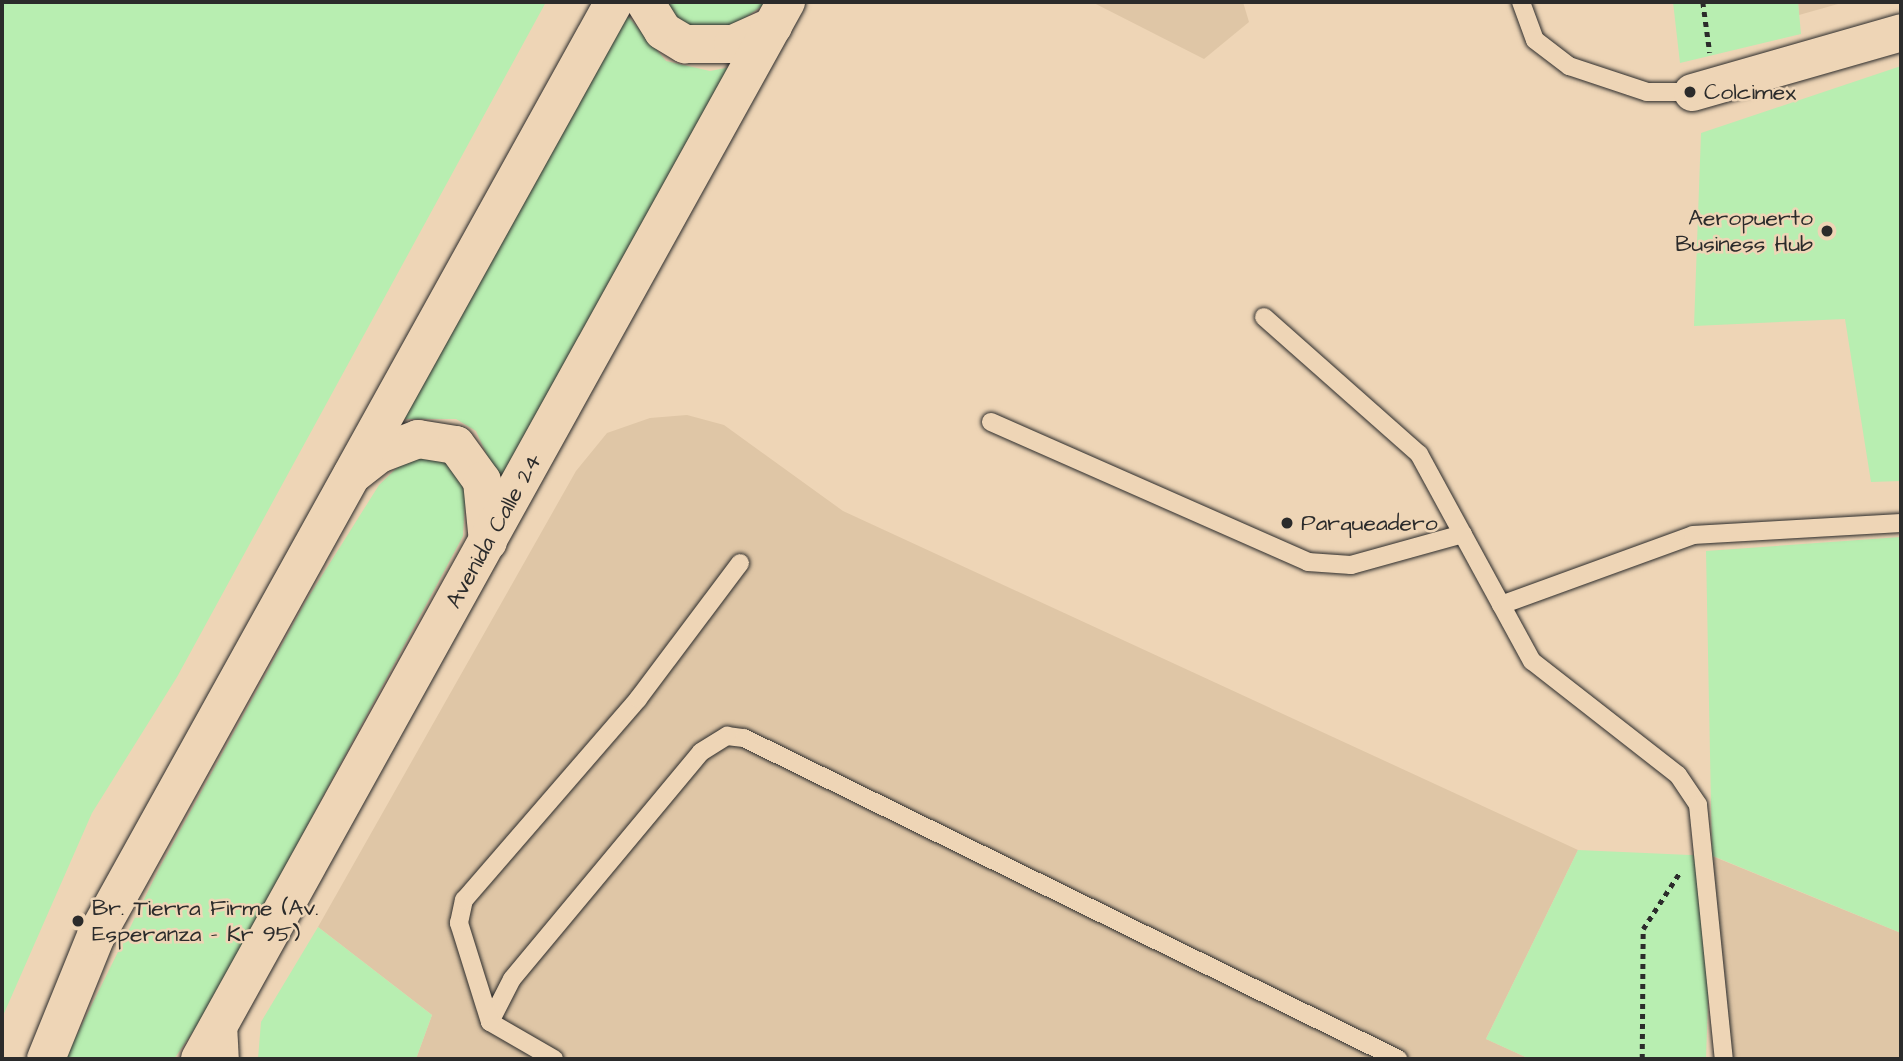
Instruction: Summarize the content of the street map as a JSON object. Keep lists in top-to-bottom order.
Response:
{
  "streets": {
    "main road": ["Avenida Calle 24"]
  },
  "places": [
    "Colcimex",
    "Aeropuerto Business Hub",
    "Parqueadero",
    "Br. Tierra Firme (Av. Esperanza - Kr 95)"
  ]
}
